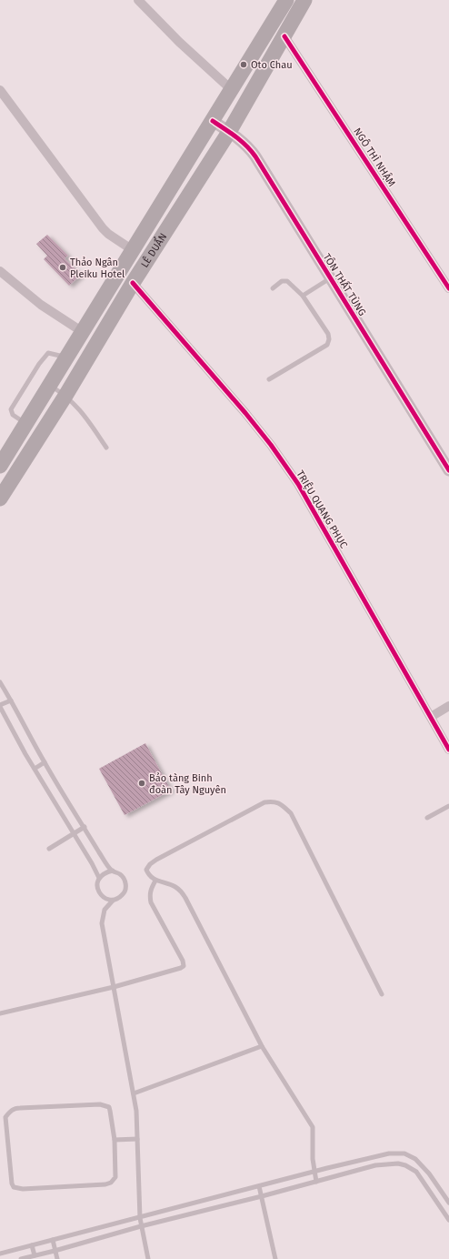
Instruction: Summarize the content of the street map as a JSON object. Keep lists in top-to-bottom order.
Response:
{
  "streets": {
    "main road": ["LÊ DUẨN"],
    "street": ["NGÔ THÌ NHẬM", "TÔN THẤT TÙNG", "TRIỆU QUANG PHỤC"]
  },
  "crossings": [
    ["NGÔ THÌ NHẬM", "LÊ DUẨN"],
    ["LÊ DUẨN", "TÔN THẤT TÙNG"],
    ["LÊ DUẨN", "TRIỆU QUANG PHỤC"]
  ],
  "places": ["Oto Chau", "Thảo Ngân Pleiku Hotel", "Bảo tàng Binh đoàn Tây Nguyên"]
}
